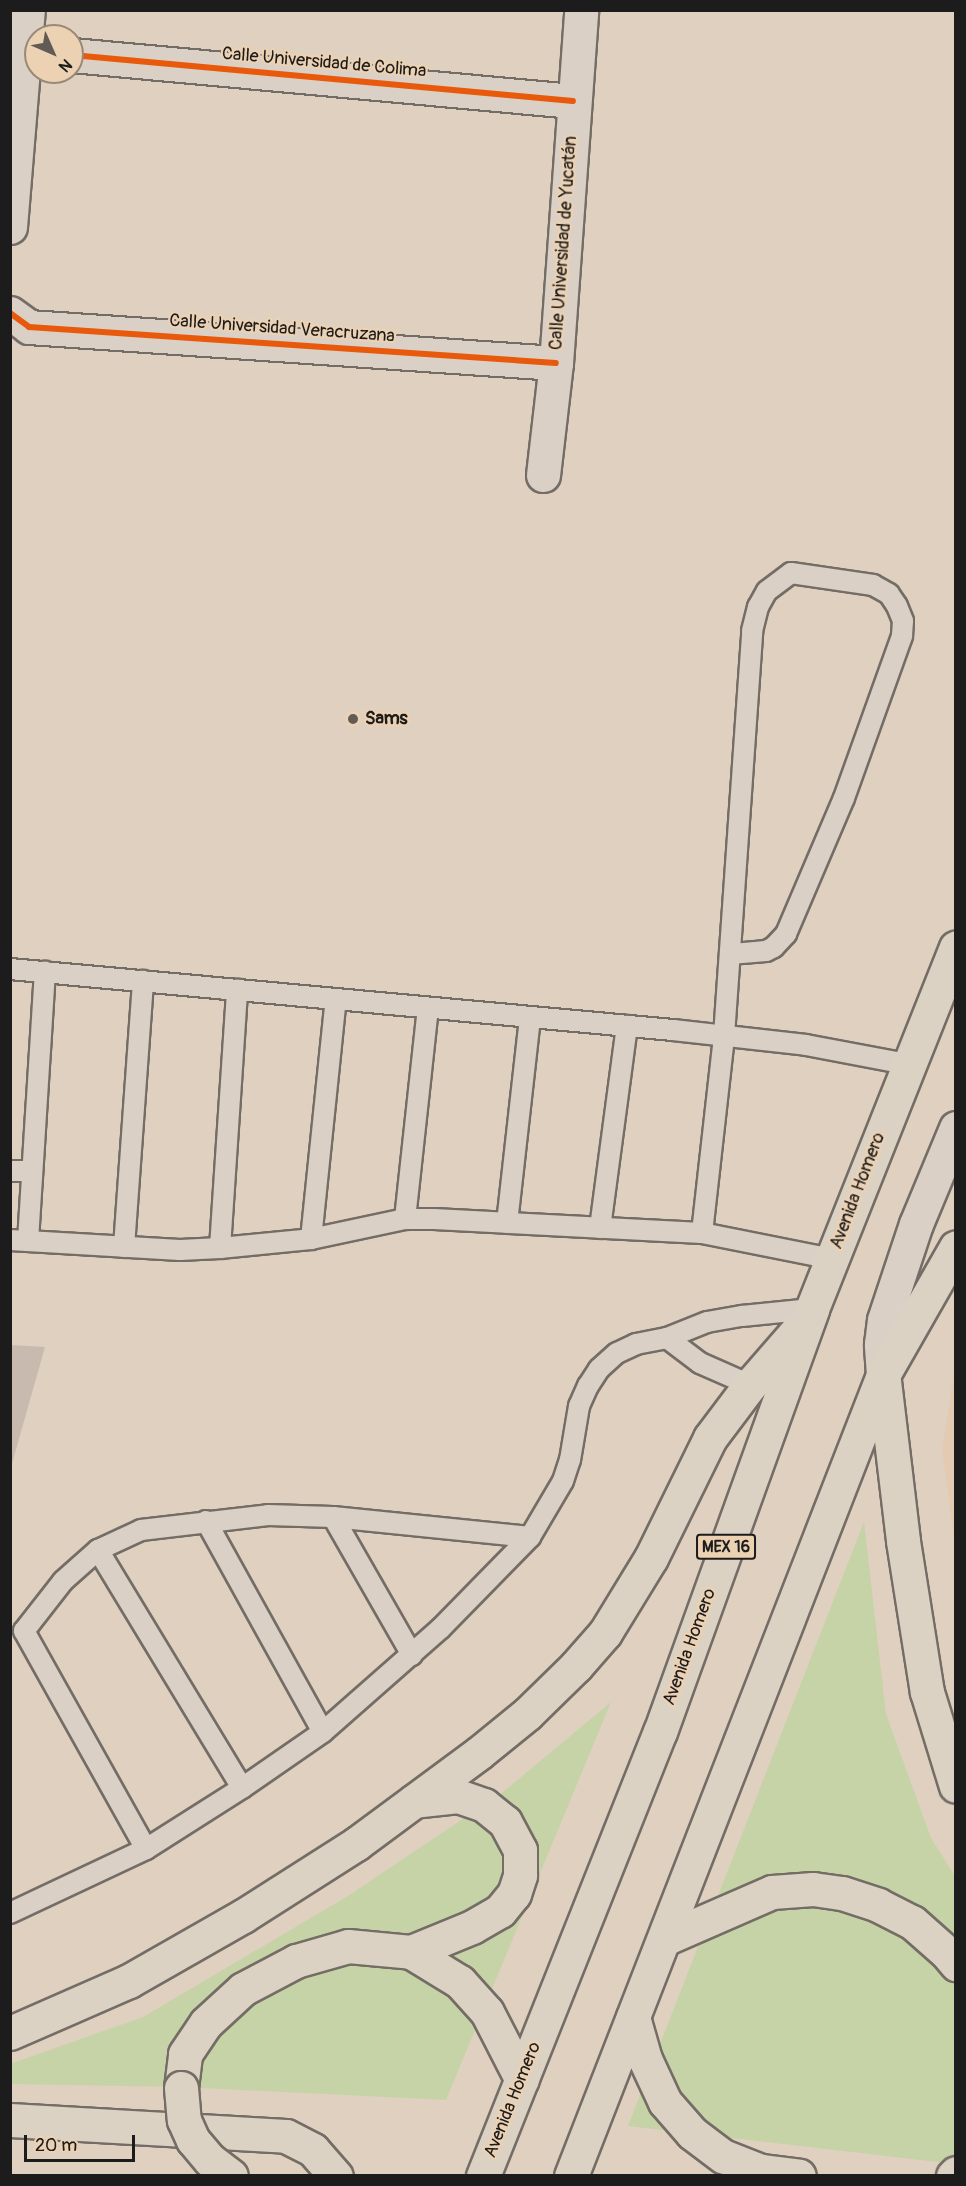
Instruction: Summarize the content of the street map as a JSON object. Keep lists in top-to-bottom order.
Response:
{
  "streets": {
    "main road": ["Avenida Homero", "MEX 16"],
    "street": ["Calle Universidad de Colima", "Calle Universidad de Yucatán", "Calle Universidad Veracruzana"]
  },
  "crossings": [
    ["Calle Universidad de Colima", "Calle Universidad de Yucatán"],
    ["Calle Universidad de Yucatán", "Calle Universidad Veracruzana"]
  ],
  "places": ["Sams"],
  "scale_bar": "20 m",
  "north": "bottom right"
}
